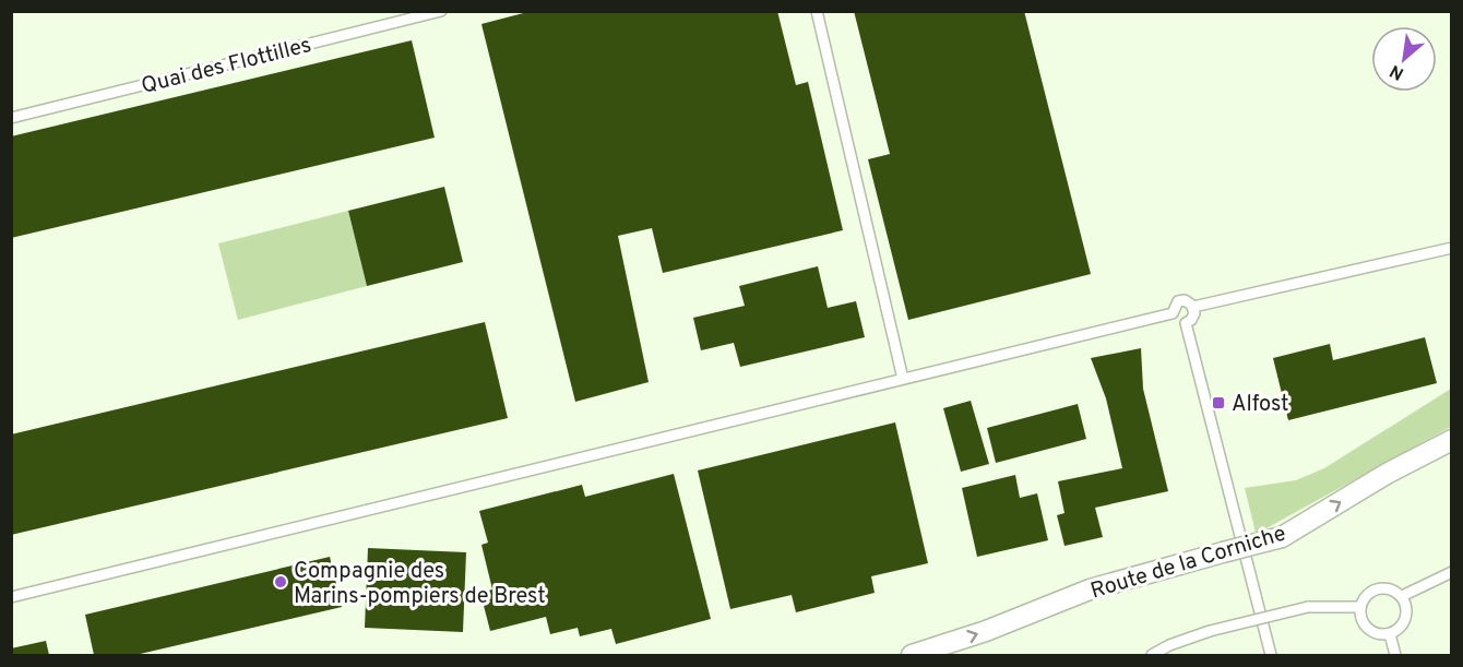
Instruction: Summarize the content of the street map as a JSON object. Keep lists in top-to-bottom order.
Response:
{
  "streets": {
    "street": ["Route de la Corniche"],
    "lane": ["Quai des Flottilles"]
  },
  "one_way": ["Route de la Corniche"],
  "places": {
    "transit": ["Alfost"],
    "other": ["Compagnie des Marins-pompiers de Brest"]
  },
  "north": "bottom left"
}
